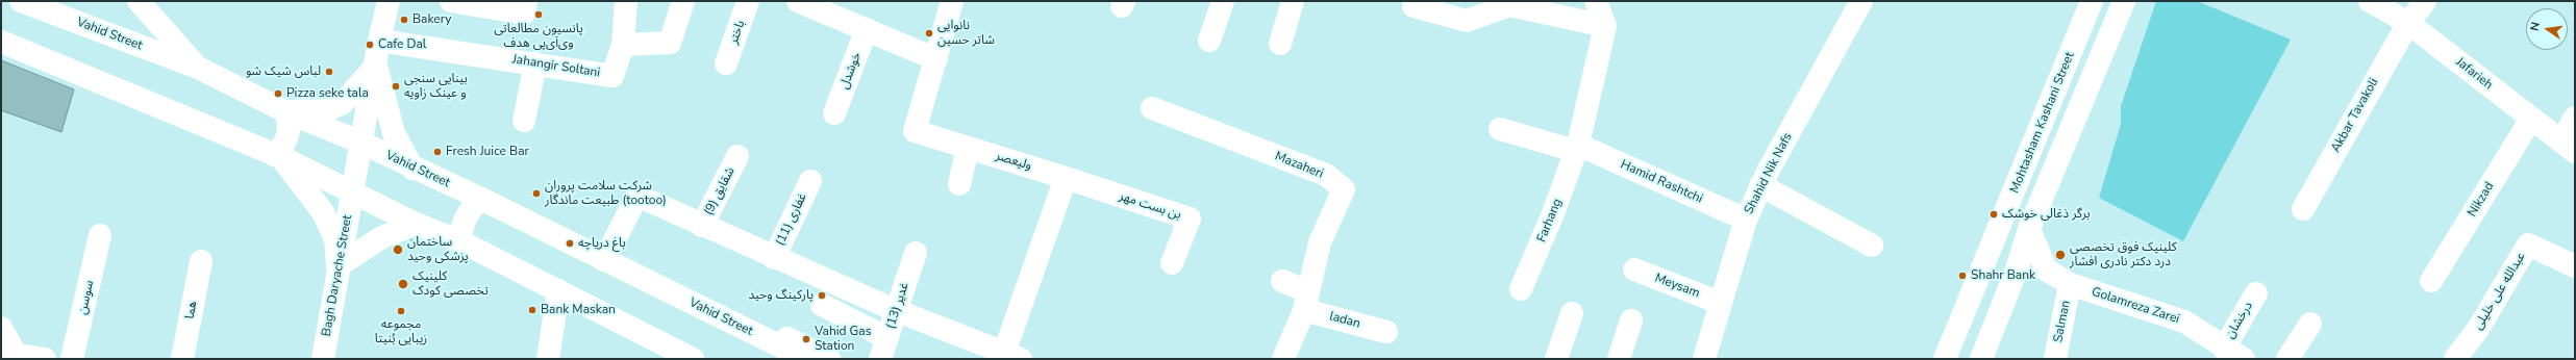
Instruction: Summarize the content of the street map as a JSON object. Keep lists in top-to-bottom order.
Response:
{
  "streets": {
    "street": [
      "باختر",
      "Vahid Street",
      "Jahangir Soltani",
      "خوشدل",
      "Jafarieh",
      "Akbar Tavakoli",
      "Mohtasham Kashani Street",
      "ولیعصر",
      "Mazaheri",
      "Shahid Nik Nafs",
      "Hamid Rashtchi",
      "شقایق (9)",
      "Nikzad",
      "بن بست مهر",
      "غفاری (11)",
      "Farhang",
      "Bagh Daryache Street",
      "Meysam",
      "عبدالله علی خلیلی",
      "سوسن",
      "غدیر (13)",
      "Golamreza Zarei",
      "هما",
      "ladan",
      "درخشان",
      "Salman"
    ]
  },
  "crossings": [
    ["Vahid Street", "Bagh Daryache Street"],
    ["Jahangir Soltani", "Bagh Daryache Street"],
    ["Jafarieh", "Akbar Tavakoli"],
    ["Jafarieh", "Nikzad"],
    ["ولیعصر", "بن بست مهر"],
    ["Mazaheri", "ladan"],
    ["Shahid Nik Nafs", "Hamid Rashtchi"],
    ["Shahid Nik Nafs", "Meysam"],
    ["Hamid Rashtchi", "Farhang"],
    ["Golamreza Zarei", "درخشان"],
    ["Golamreza Zarei", "Salman"]
  ],
  "places": [
    "پانسیون مطالعاتی وی‌آی‌پی هدف",
    "Bakery",
    "نانوایی شاتر حسین",
    "Cafe Dal",
    "لباس شیک شو",
    "بینایی سنجی و عینک زاویه",
    "Pizza seke tala",
    "Fresh Juice Bar",
    "شرکت سلامت پروران طبیعت ماندگار (tootoo)",
    "برگر ذغالی خوشک",
    "باغ دریاچه",
    "ساختمان پزشکی وحید",
    "کلینیک فوق تخصصی درد دکتر نادری افشار",
    "Shahr Bank",
    "کلینیک تخصصی کودک",
    "پارکینگ وحید",
    "Bank Maskan",
    "مجموعه زیبایی بُنیتا",
    "Vahid Gas Station"
  ],
  "north": "left"
}
